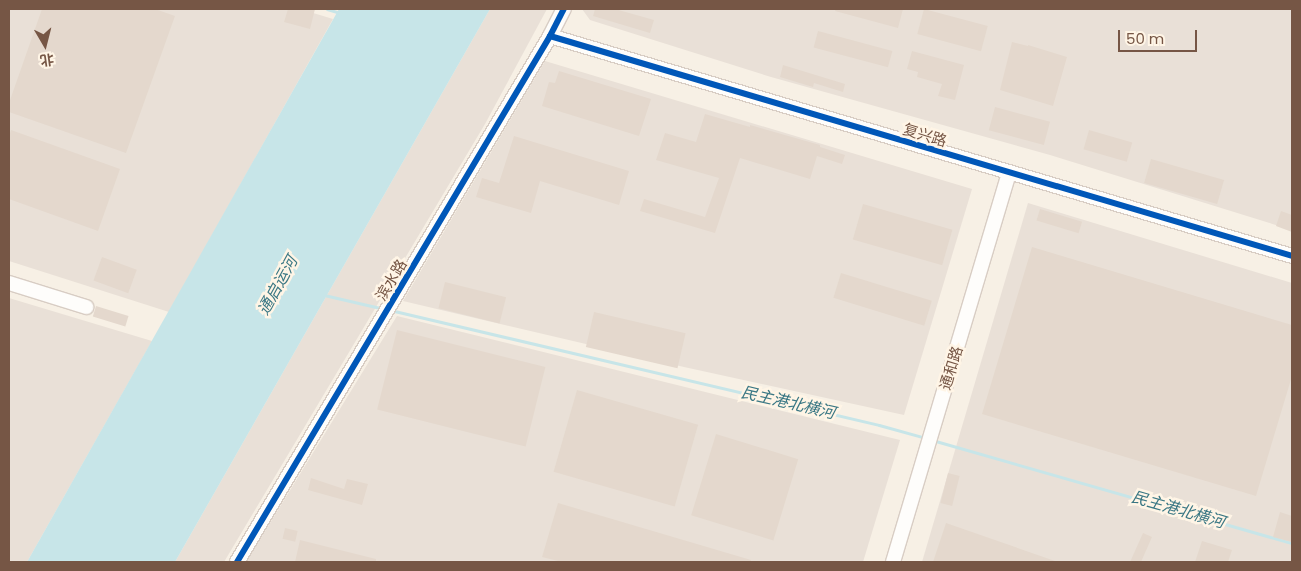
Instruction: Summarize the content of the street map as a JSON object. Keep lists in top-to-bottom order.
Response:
{
  "streets": {
    "street": ["复兴路", "滨水路", "通和路"]
  },
  "crossings": [
    ["复兴路", "滨水路"],
    ["复兴路", "通和路"]
  ],
  "water": ["通启运河", "民主港北横河"],
  "scale_bar": "50 m",
  "north": "bottom"
}
